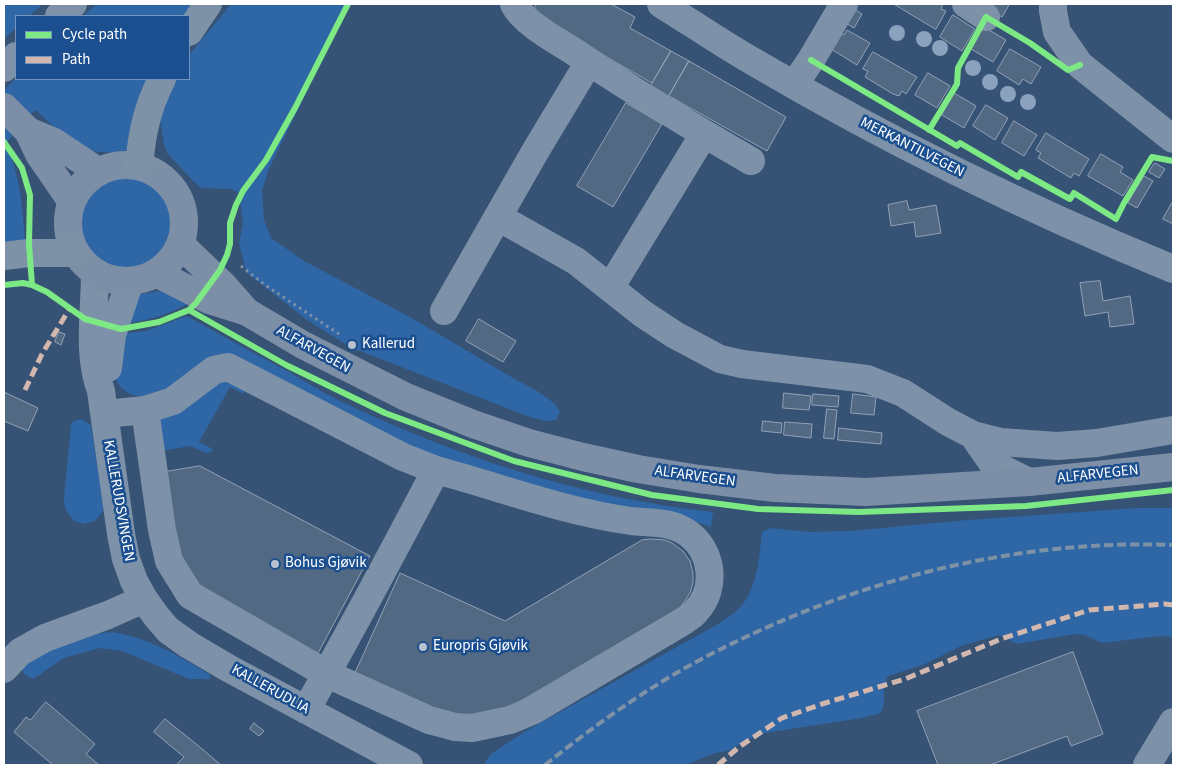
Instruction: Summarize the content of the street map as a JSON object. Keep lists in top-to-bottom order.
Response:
{
  "streets": {
    "main road": ["ALFARVEGEN"],
    "street": ["MERKANTILVEGEN", "KALLERUDSVINGEN", "KALLERUDLIA"]
  },
  "crossings": [
    ["ALFARVEGEN", "KALLERUDSVINGEN"],
    ["KALLERUDSVINGEN", "KALLERUDLIA"]
  ],
  "places": ["Kallerud", "Bohus Gjøvik", "Europris Gjøvik"],
  "legend": ["Cycle path", "Path"]
}
